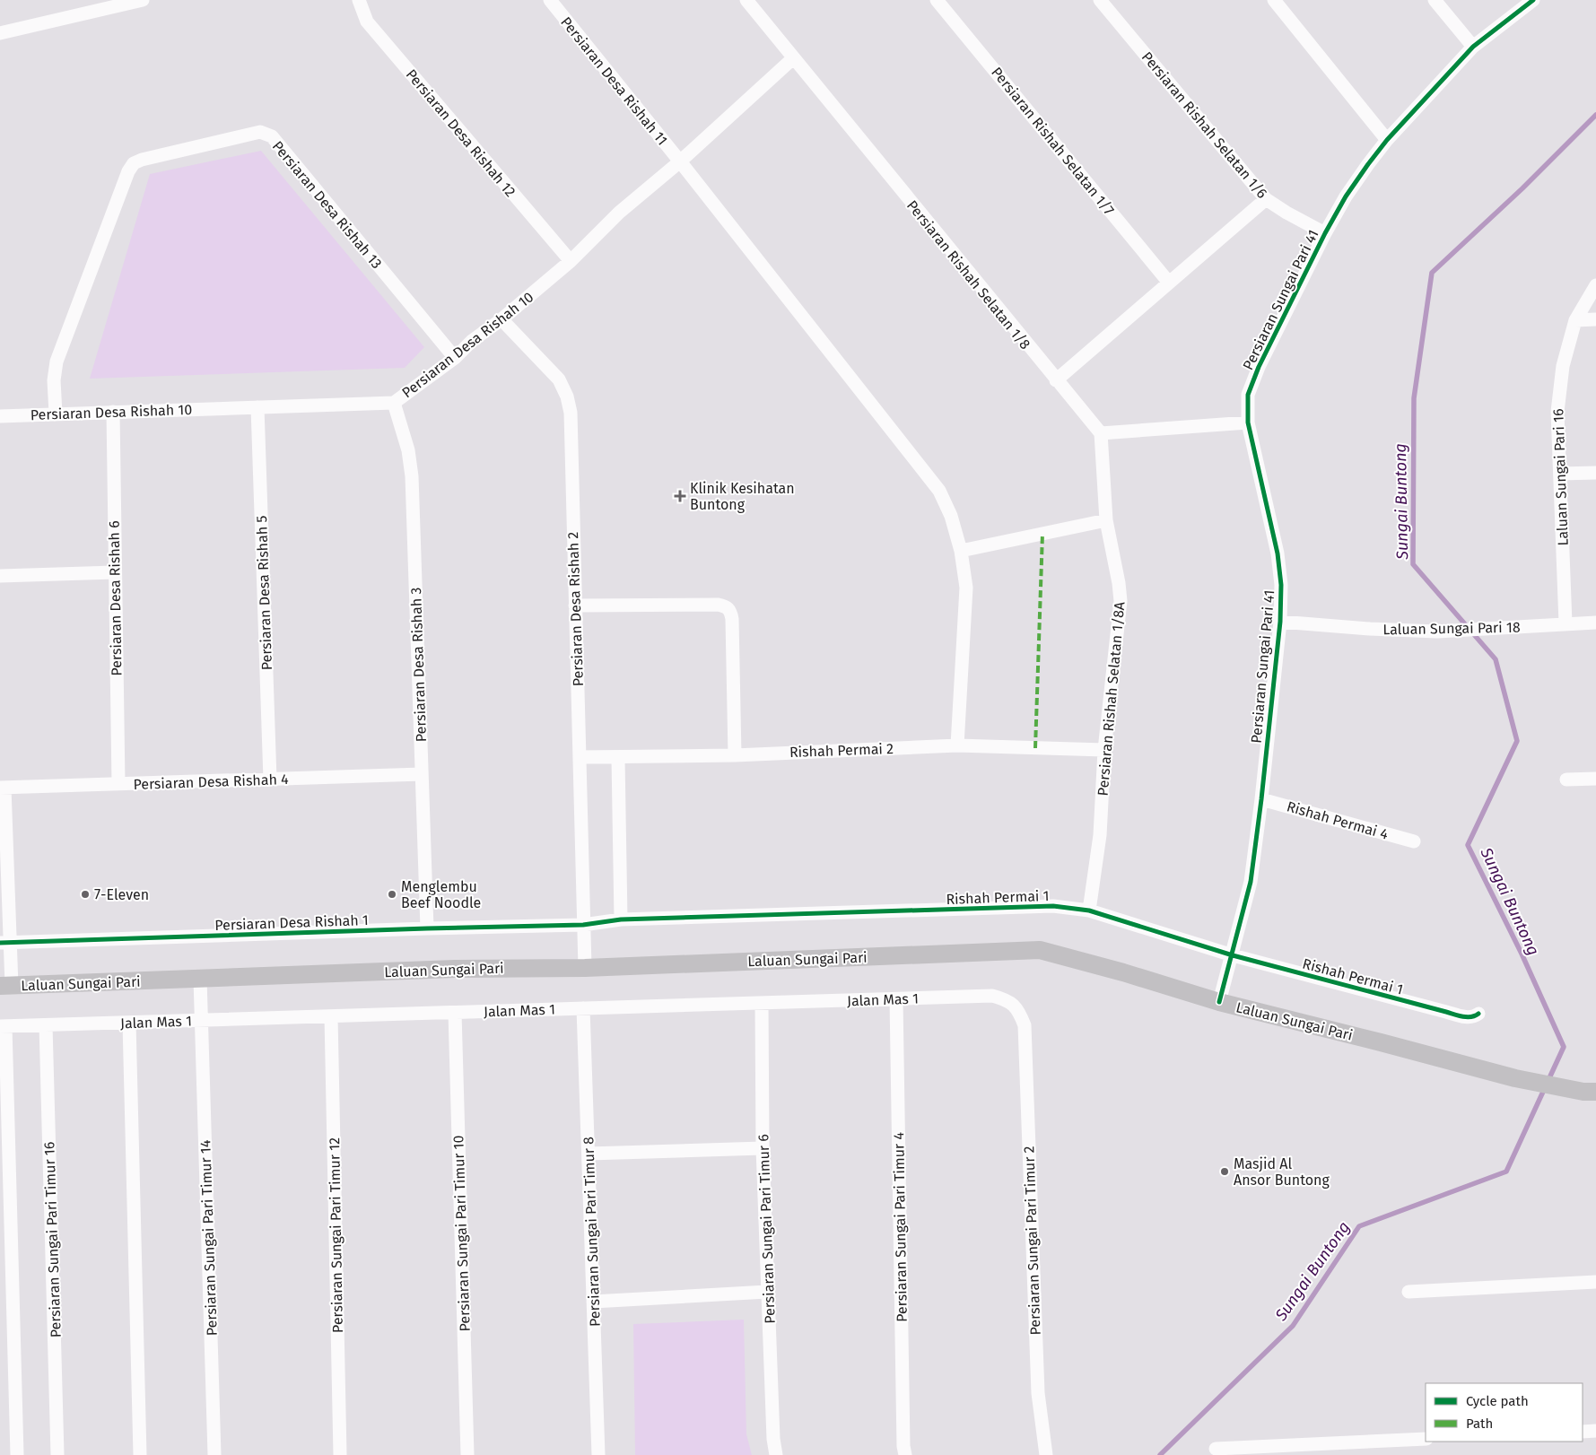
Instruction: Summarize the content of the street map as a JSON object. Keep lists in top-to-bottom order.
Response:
{
  "streets": {
    "main road": ["Laluan Sungai Pari"],
    "street": [
      "Persiaran Desa Rishah 11",
      "Persiaran Rishah Selatan 1/6",
      "Persiaran Desa Rishah 12",
      "Persiaran Rishah Selatan 1/7",
      "Persiaran Desa Rishah 13",
      "Persiaran Rishah Selatan 1/8",
      "Persiaran Sungai Pari 41",
      "Persiaran Desa Rishah 10",
      "Laluan Sungai Pari 16",
      "Persiaran Desa Rishah 5",
      "Persiaran Desa Rishah 6",
      "Persiaran Desa Rishah 2",
      "Laluan Sungai Pari 18",
      "Persiaran Desa Rishah 3",
      "Persiaran Rishah Selatan 1/8A",
      "Rishah Permai 2",
      "Persiaran Desa Rishah 4",
      "Rishah Permai 4",
      "Rishah Permai 1",
      "Persiaran Desa Rishah 1",
      "Jalan Mas 1",
      "Persiaran Sungai Pari Timur 4",
      "Persiaran Sungai Pari Timur 6",
      "Persiaran Sungai Pari Timur 8",
      "Persiaran Sungai Pari Timur 10",
      "Persiaran Sungai Pari Timur 12",
      "Persiaran Sungai Pari Timur 14",
      "Persiaran Sungai Pari Timur 16",
      "Persiaran Sungai Pari Timur 2"
    ]
  },
  "crossings": [
    ["Persiaran Desa Rishah 11", "Persiaran Desa Rishah 10"],
    ["Persiaran Desa Rishah 11", "Rishah Permai 2"],
    ["Persiaran Rishah Selatan 1/6", "Persiaran Sungai Pari 41"],
    ["Persiaran Desa Rishah 12", "Persiaran Desa Rishah 10"],
    ["Persiaran Desa Rishah 13", "Persiaran Desa Rishah 10"],
    ["Persiaran Rishah Selatan 1/8", "Persiaran Desa Rishah 10"],
    ["Persiaran Rishah Selatan 1/8", "Persiaran Rishah Selatan 1/8A"],
    ["Persiaran Sungai Pari 41", "Laluan Sungai Pari 18"],
    ["Persiaran Sungai Pari 41", "Rishah Permai 4"],
    ["Persiaran Sungai Pari 41", "Rishah Permai 1"],
    ["Persiaran Sungai Pari 41", "Laluan Sungai Pari"],
    ["Persiaran Desa Rishah 10", "Persiaran Desa Rishah 5"],
    ["Persiaran Desa Rishah 10", "Persiaran Desa Rishah 6"],
    ["Persiaran Desa Rishah 10", "Persiaran Desa Rishah 2"],
    ["Persiaran Desa Rishah 10", "Persiaran Desa Rishah 3"],
    ["Laluan Sungai Pari 16", "Laluan Sungai Pari 18"],
    ["Persiaran Desa Rishah 5", "Persiaran Desa Rishah 4"],
    ["Persiaran Desa Rishah 6", "Persiaran Desa Rishah 4"],
    ["Persiaran Desa Rishah 2", "Rishah Permai 2"],
    ["Persiaran Desa Rishah 2", "Rishah Permai 1"],
    ["Persiaran Desa Rishah 2", "Persiaran Desa Rishah 1"],
    ["Persiaran Desa Rishah 2", "Laluan Sungai Pari"],
    ["Persiaran Desa Rishah 3", "Persiaran Desa Rishah 4"],
    ["Persiaran Desa Rishah 3", "Persiaran Desa Rishah 1"],
    ["Persiaran Rishah Selatan 1/8A", "Rishah Permai 2"],
    ["Persiaran Rishah Selatan 1/8A", "Rishah Permai 1"],
    ["Rishah Permai 1", "Persiaran Desa Rishah 1"],
    ["Laluan Sungai Pari", "Persiaran Sungai Pari Timur 14"],
    ["Jalan Mas 1", "Persiaran Sungai Pari Timur 4"],
    ["Jalan Mas 1", "Persiaran Sungai Pari Timur 6"],
    ["Jalan Mas 1", "Persiaran Sungai Pari Timur 8"],
    ["Jalan Mas 1", "Persiaran Sungai Pari Timur 10"],
    ["Jalan Mas 1", "Persiaran Sungai Pari Timur 12"],
    ["Jalan Mas 1", "Persiaran Sungai Pari Timur 14"],
    ["Jalan Mas 1", "Persiaran Sungai Pari Timur 16"],
    ["Jalan Mas 1", "Persiaran Sungai Pari Timur 2"]
  ],
  "water": ["Sungai Buntong"],
  "places": {
    "health": ["Klinik Kesihatan Buntong"],
    "other": ["7-Eleven", "Menglembu Beef Noodle", "Masjid Al Ansor Buntong"]
  },
  "legend": ["Cycle path", "Path"]
}
